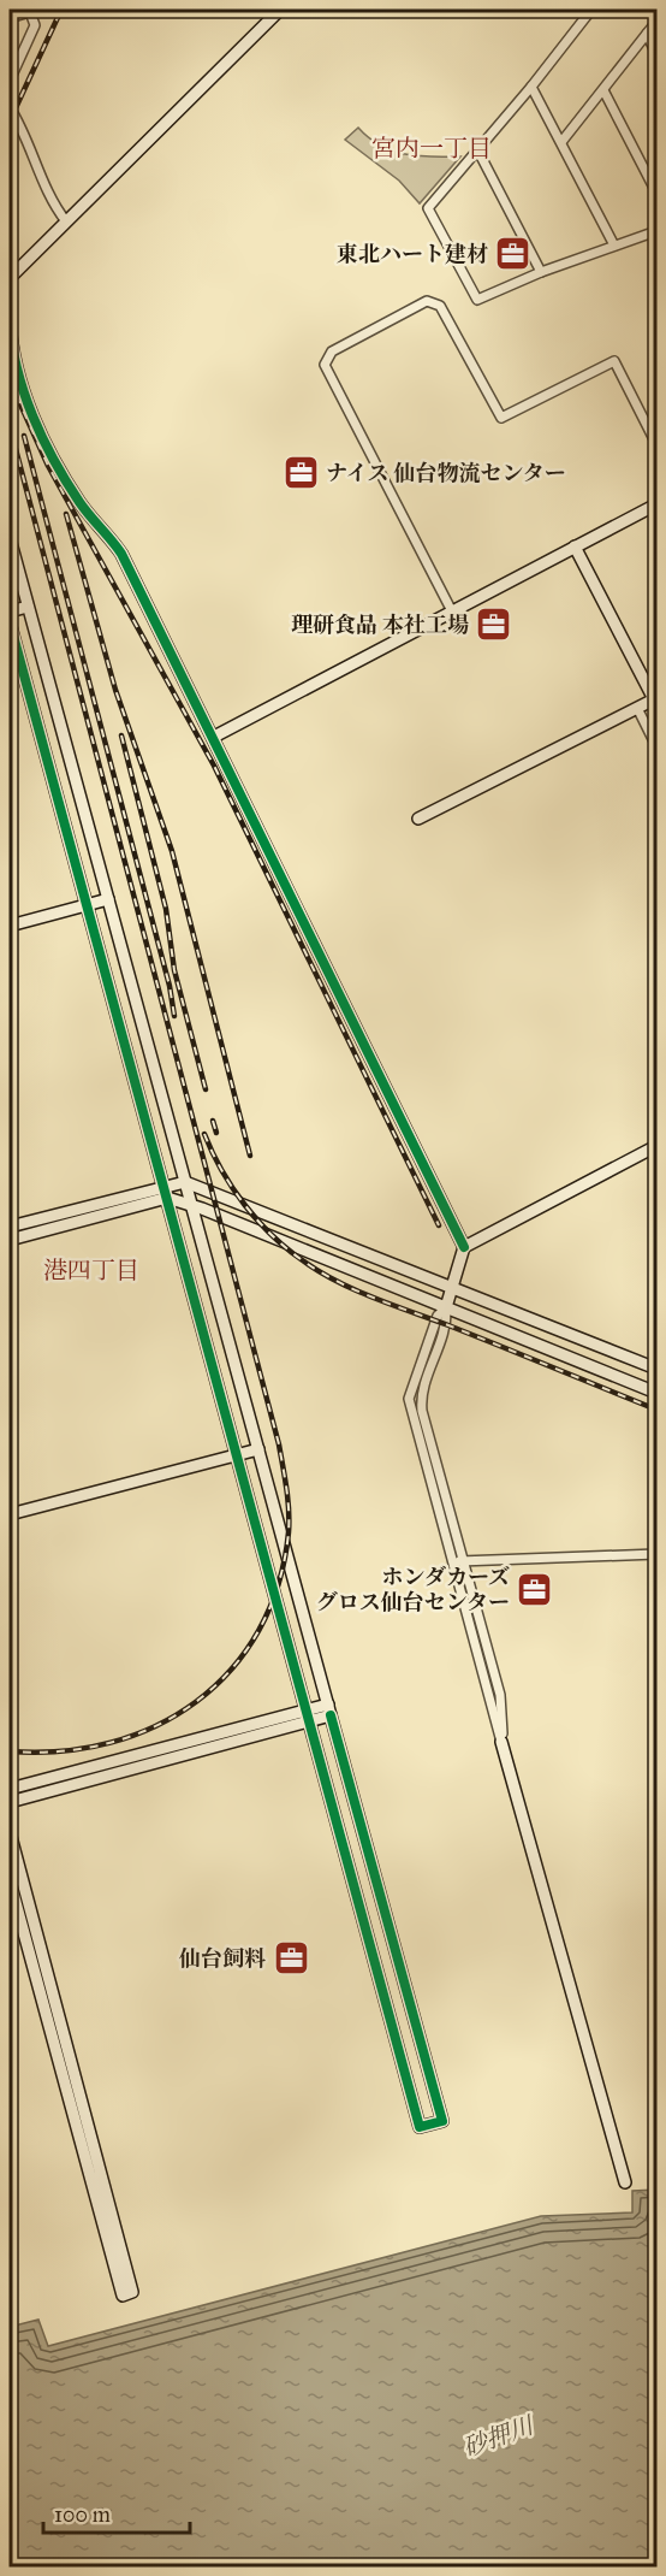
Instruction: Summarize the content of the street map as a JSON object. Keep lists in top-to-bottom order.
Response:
{
  "districts": ["宮内一丁目", "港四丁目"],
  "water": ["砂押川"],
  "places": {
    "office": [
      "東北ハート建材",
      "ナイス 仙台物流センター",
      "理研食品 本社工場",
      "ホンダカーズ グロス仙台センター",
      "仙台飼料"
    ]
  },
  "scale_bar": "100 m"
}
